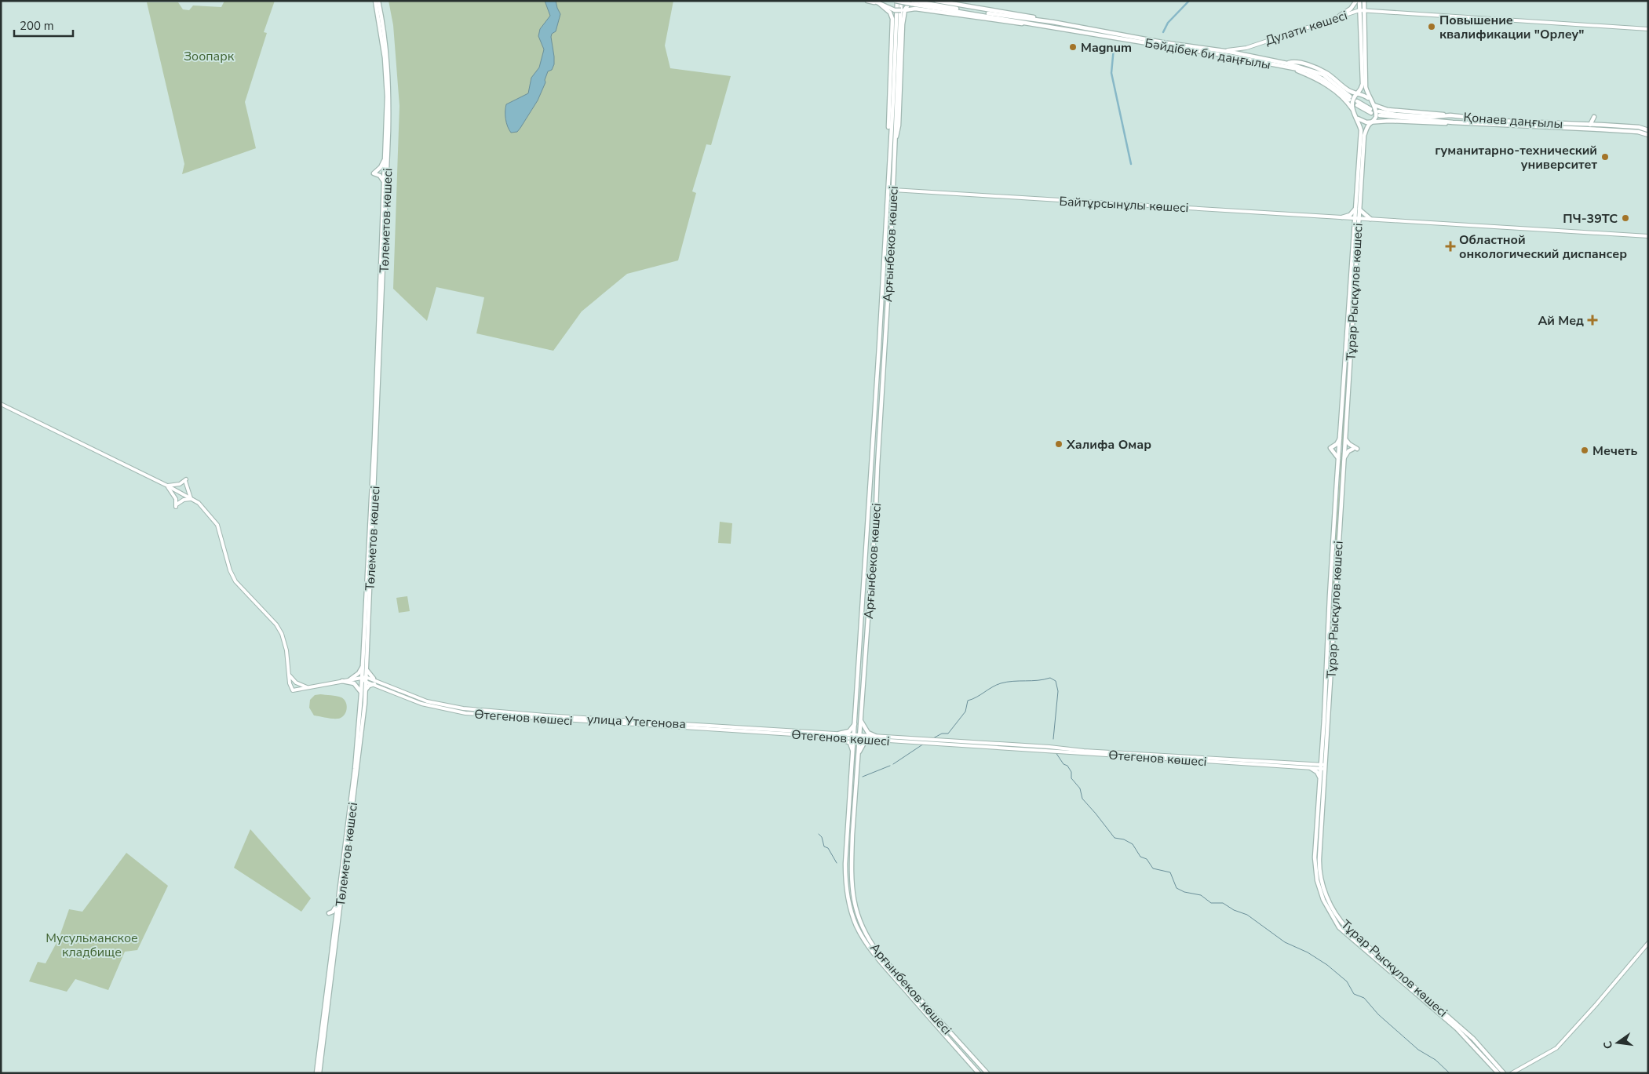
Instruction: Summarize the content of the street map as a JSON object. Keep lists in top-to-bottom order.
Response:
{
  "streets": {
    "main road": [
      "Дулати көшесі",
      "Бәйдібек би даңғылы",
      "Қонаев даңғылы",
      "Байтұрсынұлы көшесі",
      "Төлеметов көшесі",
      "Арғынбеков көшесі",
      "Тұрар Рыскұлов көшесі",
      "Өтегенов көшесі",
      "улица Утегенова"
    ]
  },
  "crossings": [
    ["Дулати көшесі", "Бәйдібек би даңғылы"],
    ["Бәйдібек би даңғылы", "Арғынбеков көшесі"],
    ["Байтұрсынұлы көшесі", "Арғынбеков көшесі"],
    ["Байтұрсынұлы көшесі", "Тұрар Рыскұлов көшесі"],
    ["Төлеметов көшесі", "Өтегенов көшесі"],
    ["Төлеметов көшесі", "улица Утегенова"],
    ["Арғынбеков көшесі", "Өтегенов көшесі"],
    ["Арғынбеков көшесі", "улица Утегенова"],
    ["Тұрар Рыскұлов көшесі", "Өтегенов көшесі"],
    ["Өтегенов көшесі", "улица Утегенова"]
  ],
  "parks": ["Зоопарк", "Мусульманское кладбище"],
  "places": {
    "other": [
      "Повышение квалификации \"Орлеу\"",
      "Magnum",
      "гуманитарно-технический университет",
      "ПЧ-39ТС",
      "Халифа Омар",
      "Мечеть"
    ],
    "health": ["Областной онкологический диспансер", "Ай Мед"]
  },
  "scale_bar": "200 m",
  "north": "left"
}
